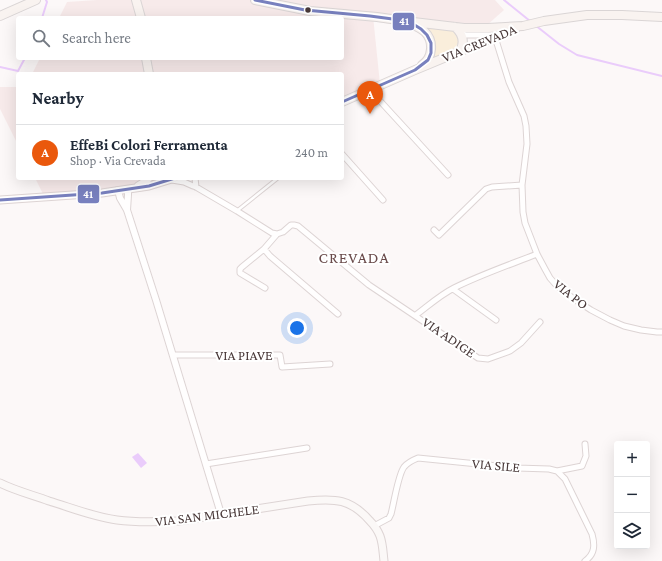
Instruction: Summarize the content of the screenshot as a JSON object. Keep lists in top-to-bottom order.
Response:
{
  "streets": {
    "main road": ["VIA CREVADA", "VIA SAN MICHELE"],
    "street": [
      "VIA PO",
      "VIA ADIGE",
      "VIA PIAVE",
      "VIA SILE"
    ]
  },
  "crossings": [
    ["VIA CREVADA", "VIA PO"],
    ["VIA PO", "VIA ADIGE"],
    ["VIA SILE", "VIA SAN MICHELE"]
  ],
  "districts": ["CREVADA"],
  "lines": ["transit line 41"],
  "page": {
    "search": "Search here",
    "heading": "Nearby",
    "pins": "A",
    "list": [
      {
        "mark": "A",
        "name": "EffeBi Colori Ferramenta",
        "note": "Shop · Via Crevada",
        "value": "240 m"
      }
    ],
    "map_buttons": ["+", "−"]
  }
}
